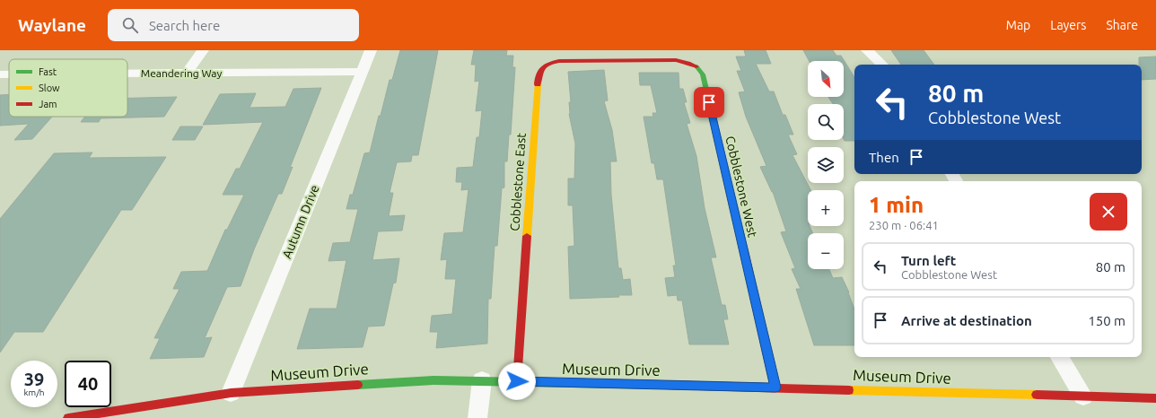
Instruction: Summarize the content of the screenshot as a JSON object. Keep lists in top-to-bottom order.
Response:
{
  "streets": {
    "street": [
      "Meandering Way",
      "Cobblestone East",
      "Cobblestone West",
      "Autumn Drive",
      "Museum Drive"
    ]
  },
  "crossings": [
    ["Meandering Way", "Autumn Drive"],
    ["Cobblestone East", "Cobblestone West"],
    ["Cobblestone East", "Museum Drive"],
    ["Cobblestone West", "Museum Drive"],
    ["Autumn Drive", "Museum Drive"]
  ],
  "legend": ["Fast", "Slow", "Jam"],
  "north": "bottom right",
  "page": {
    "header": "Waylane",
    "search": "Search here",
    "nav": ["Map", "Layers", "Share"],
    "map_buttons": ["+", "−"],
    "turn": ["80 m", "Cobblestone West"],
    "then": "Then",
    "heading": ["1 min", "230 m · 06:41"],
    "list": [
      {
        "name": "Turn left",
        "note": "Cobblestone West",
        "value": "80 m"
      },
      {
        "name": "Arrive at destination",
        "value": "150 m"
      }
    ],
    "speed": "39 km/h",
    "limit": "40"
  }
}
